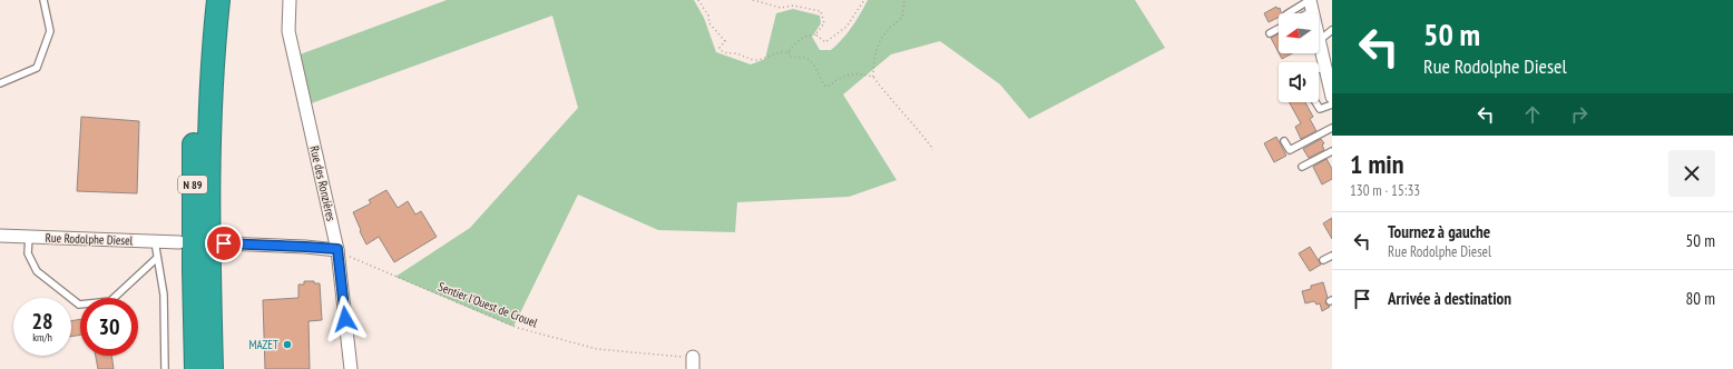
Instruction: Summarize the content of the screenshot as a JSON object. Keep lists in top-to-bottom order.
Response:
{
  "streets": {
    "highway": ["N 89"],
    "street": ["Rue des Ronzières", "Rue Rodolphe Diesel"],
    "path": ["Sentier l'Ouest de Crouel"]
  },
  "crossings": [
    ["Rue des Ronzières", "Sentier l'Ouest de Crouel"]
  ],
  "places": ["MAZET"],
  "north": "left",
  "page": {
    "turn": ["50 m", "Rue Rodolphe Diesel"],
    "heading": ["1 min", "130 m · 15:33"],
    "list": [
      {
        "name": "Tournez à gauche",
        "note": "Rue Rodolphe Diesel",
        "value": "50 m"
      },
      {
        "name": "Arrivée à destination",
        "value": "80 m"
      }
    ],
    "speed": "28 km/h",
    "limit": "30"
  }
}
